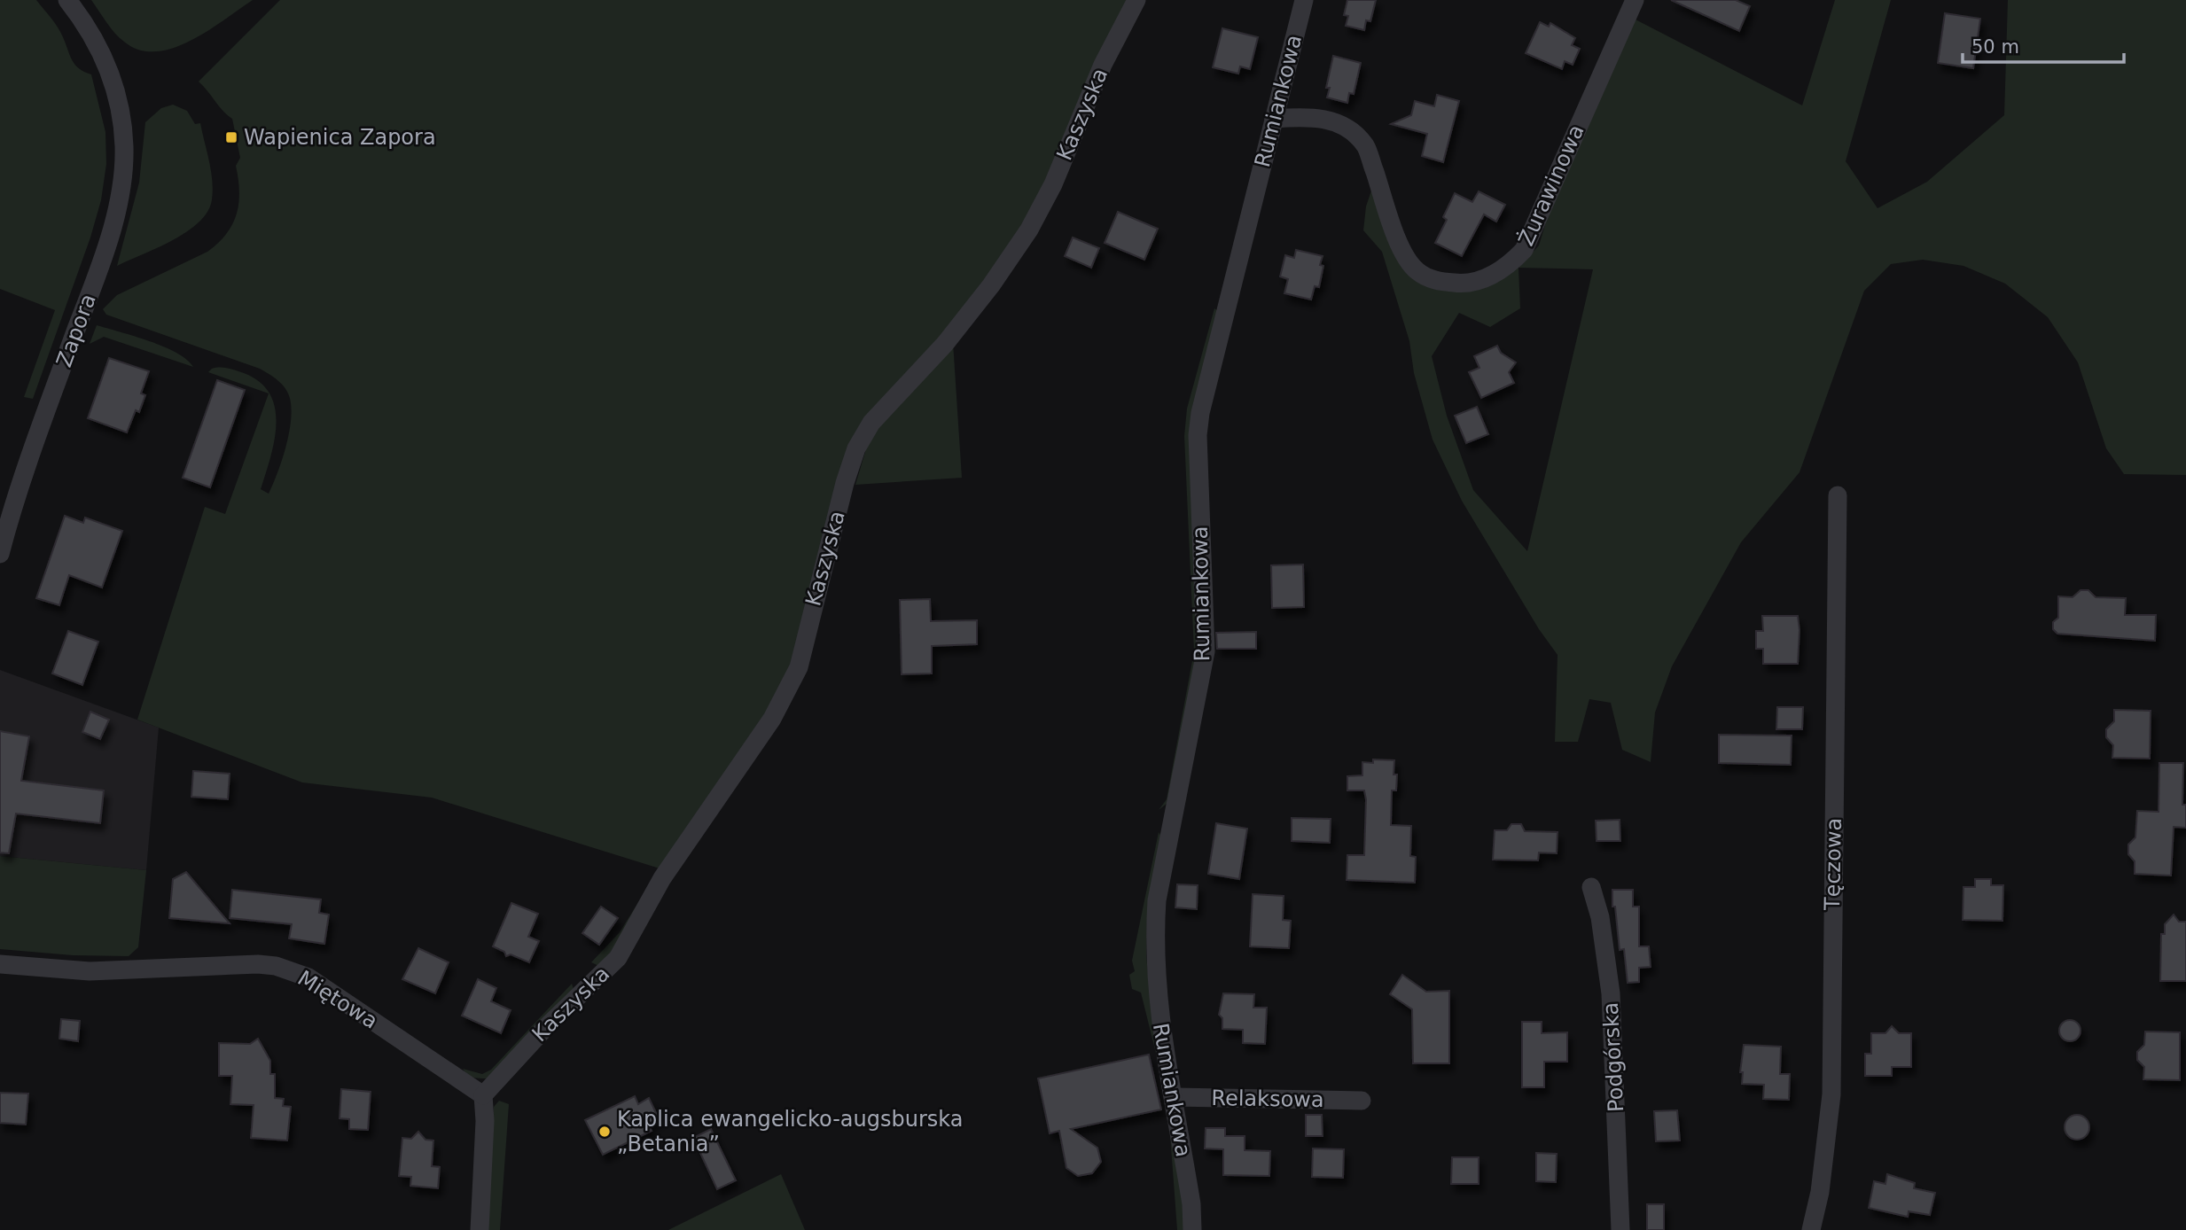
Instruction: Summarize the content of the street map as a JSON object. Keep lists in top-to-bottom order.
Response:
{
  "streets": {
    "street": [
      "Rumiankowa",
      "Kaszyska",
      "Żurawinowa",
      "Zapora",
      "Tęczowa",
      "Miętowa",
      "Podgórska",
      "Relaksowa"
    ]
  },
  "crossings": [
    ["Rumiankowa", "Żurawinowa"],
    ["Rumiankowa", "Relaksowa"],
    ["Kaszyska", "Miętowa"]
  ],
  "places": {
    "transit": ["Wapienica Zapora"],
    "other": ["Kaplica ewangelicko-augsburska „Betania”"]
  },
  "scale_bar": "50 m"
}
